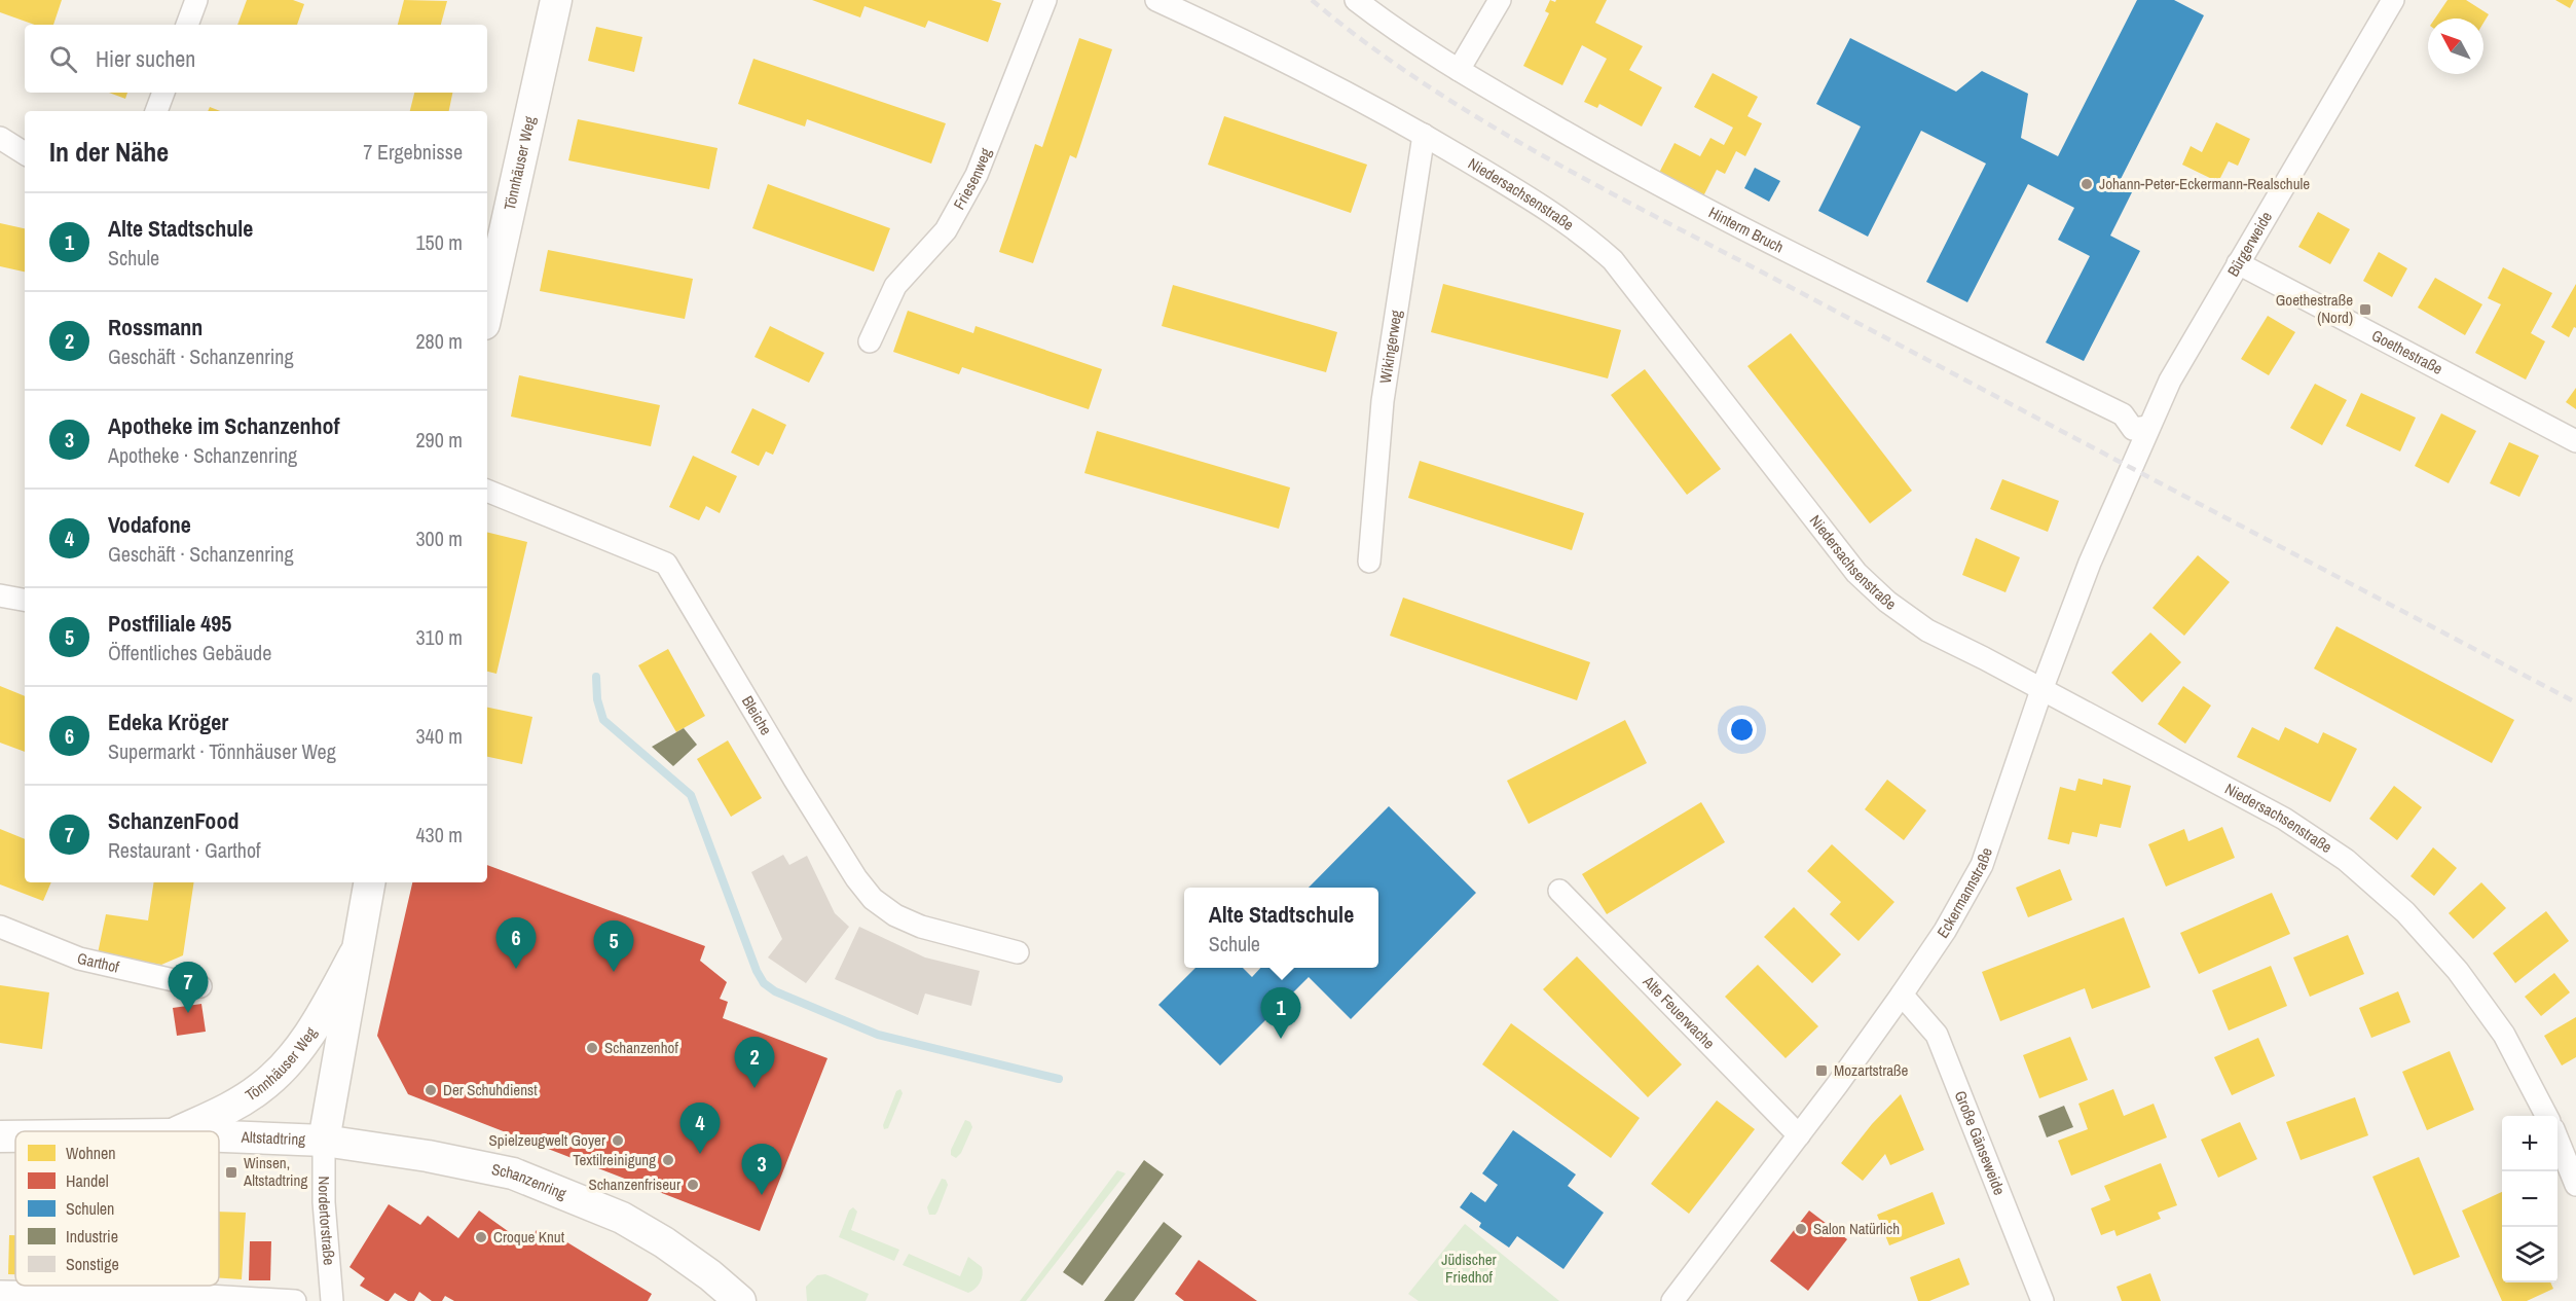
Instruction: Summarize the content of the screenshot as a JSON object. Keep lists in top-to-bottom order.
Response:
{
  "streets": {
    "main road": ["Tönnhäuser Weg", "Altstadtring", "Schanzenring"],
    "street": [
      "Friesenweg",
      "Niedersachsenstraße",
      "Hinterm Bruch",
      "Bürgerweide",
      "Wikingerweg",
      "Goethestraße",
      "Bleiche",
      "Eckermannstraße",
      "Garthof",
      "Alte Feuerwache",
      "Große Gänseweide",
      "Nordertorstraße"
    ]
  },
  "crossings": [
    ["Tönnhäuser Weg", "Altstadtring"],
    ["Tönnhäuser Weg", "Schanzenring"],
    ["Tönnhäuser Weg", "Nordertorstraße"],
    ["Niedersachsenstraße", "Wikingerweg"],
    ["Niedersachsenstraße", "Eckermannstraße"],
    ["Hinterm Bruch", "Bürgerweide"],
    ["Hinterm Bruch", "Eckermannstraße"],
    ["Bürgerweide", "Goethestraße"],
    ["Bürgerweide", "Eckermannstraße"],
    ["Eckermannstraße", "Alte Feuerwache"],
    ["Eckermannstraße", "Große Gänseweide"],
    ["Altstadtring", "Schanzenring"],
    ["Altstadtring", "Nordertorstraße"],
    ["Schanzenring", "Nordertorstraße"]
  ],
  "parks": ["Jüdischer Friedhof"],
  "places": {
    "other": [
      "Johann-Peter-Eckermann-Realschule",
      "Schanzenhof",
      "Der Schuhdienst",
      "Spielzeugwelt Goyer",
      "Textilreinigung",
      "Schanzenfriseur",
      "Salon Natürlich",
      "Croque Knut"
    ],
    "transit": ["Goethestraße (Nord)", "Mozartstraße", "Winsen, Altstadtring"]
  },
  "legend": [
    "Wohnen",
    "Handel",
    "Schulen",
    "Industrie",
    "Sonstige"
  ],
  "north": "top left",
  "page": {
    "search": "Hier suchen",
    "heading": ["In der Nähe", "7 Ergebnisse"],
    "list": [
      {
        "mark": "1",
        "name": "Alte Stadtschule",
        "note": "Schule",
        "value": "150 m"
      },
      {
        "mark": "2",
        "name": "Rossmann",
        "note": "Geschäft · Schanzenring",
        "value": "280 m"
      },
      {
        "mark": "3",
        "name": "Apotheke im Schanzenhof",
        "note": "Apotheke · Schanzenring",
        "value": "290 m"
      },
      {
        "mark": "4",
        "name": "Vodafone",
        "note": "Geschäft · Schanzenring",
        "value": "300 m"
      },
      {
        "mark": "5",
        "name": "Postfiliale 495",
        "note": "Öffentliches Gebäude",
        "value": "310 m"
      },
      {
        "mark": "6",
        "name": "Edeka Kröger",
        "note": "Supermarkt · Tönnhäuser Weg",
        "value": "340 m"
      },
      {
        "mark": "7",
        "name": "SchanzenFood",
        "note": "Restaurant · Garthof",
        "value": "430 m"
      }
    ],
    "popup": ["Alte Stadtschule", "Schule"],
    "pins": [
      "6",
      "5",
      "7",
      "1",
      "2",
      "4",
      "3"
    ],
    "map_buttons": ["+", "−"]
  }
}
